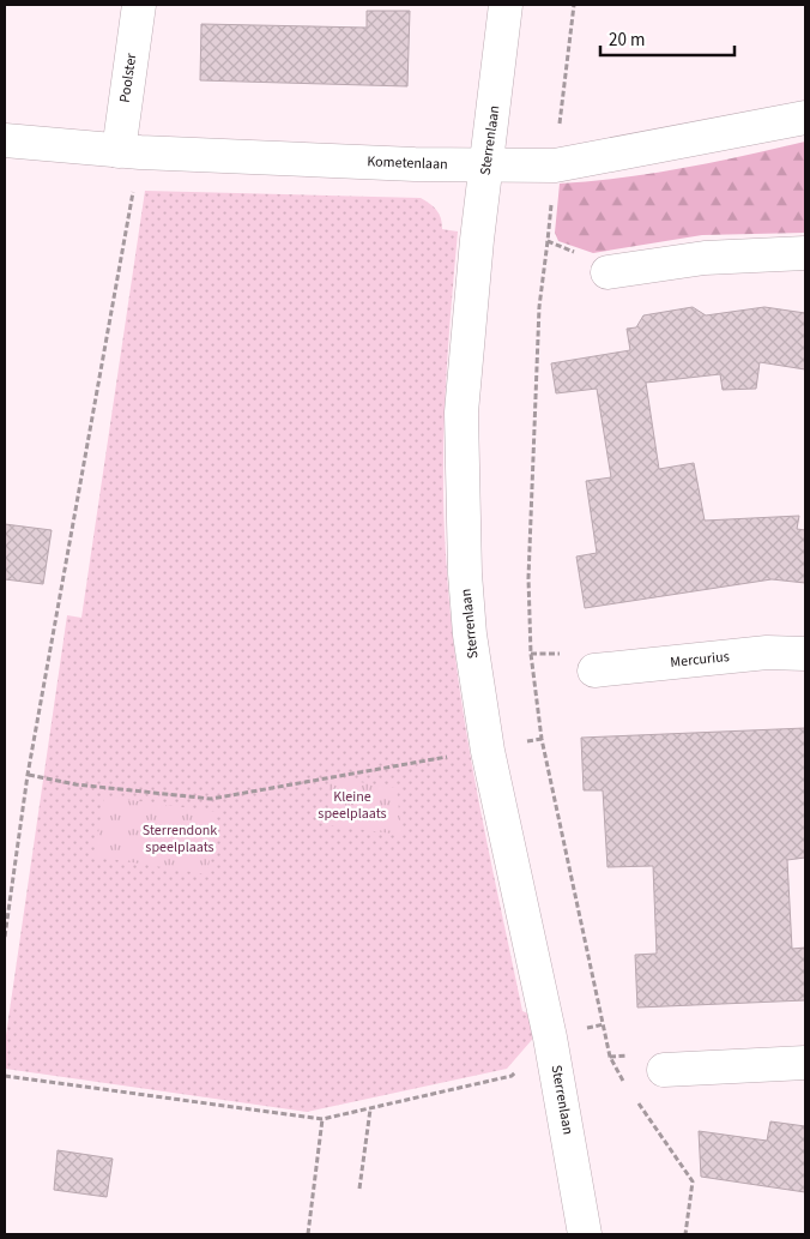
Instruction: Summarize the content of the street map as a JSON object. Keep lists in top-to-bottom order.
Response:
{
  "streets": {
    "street": [
      "Poolster",
      "Sterrenlaan",
      "Kometenlaan",
      "Mercurius"
    ]
  },
  "crossings": [
    ["Poolster", "Kometenlaan"],
    ["Sterrenlaan", "Kometenlaan"]
  ],
  "parks": ["Kleine speelplaats", "Sterrendonk speelplaats"],
  "scale_bar": "20 m"
}
